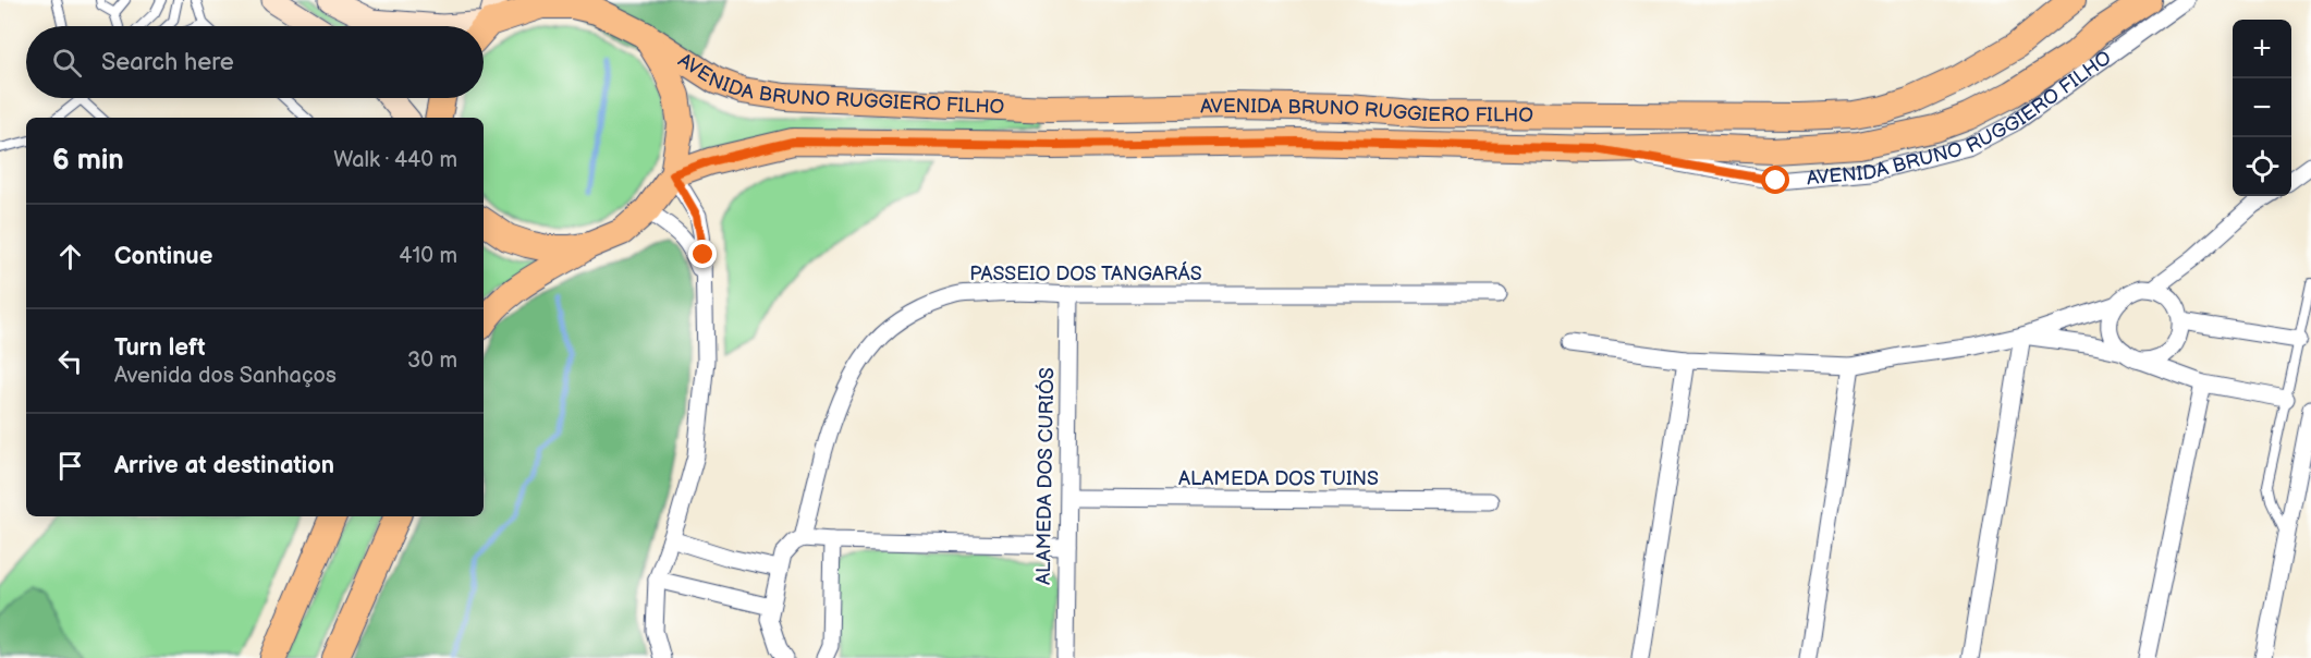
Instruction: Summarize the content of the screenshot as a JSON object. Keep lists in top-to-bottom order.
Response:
{
  "streets": {
    "main road": ["AVENIDA BRUNO RUGGIERO FILHO"],
    "street": ["PASSEIO DOS TANGARÁS", "ALAMEDA DOS CURIÓS", "ALAMEDA DOS TUINS"]
  },
  "crossings": [
    ["PASSEIO DOS TANGARÁS", "ALAMEDA DOS CURIÓS"],
    ["ALAMEDA DOS CURIÓS", "ALAMEDA DOS TUINS"]
  ],
  "page": {
    "map_buttons": ["+", "−"],
    "search": "Search here",
    "heading": ["6 min", "Walk · 440 m"],
    "list": [
      ["Continue", "410 m"],
      ["Turn left", "Avenida dos Sanhaços", "30 m"],
      "Arrive at destination"
    ]
  }
}
